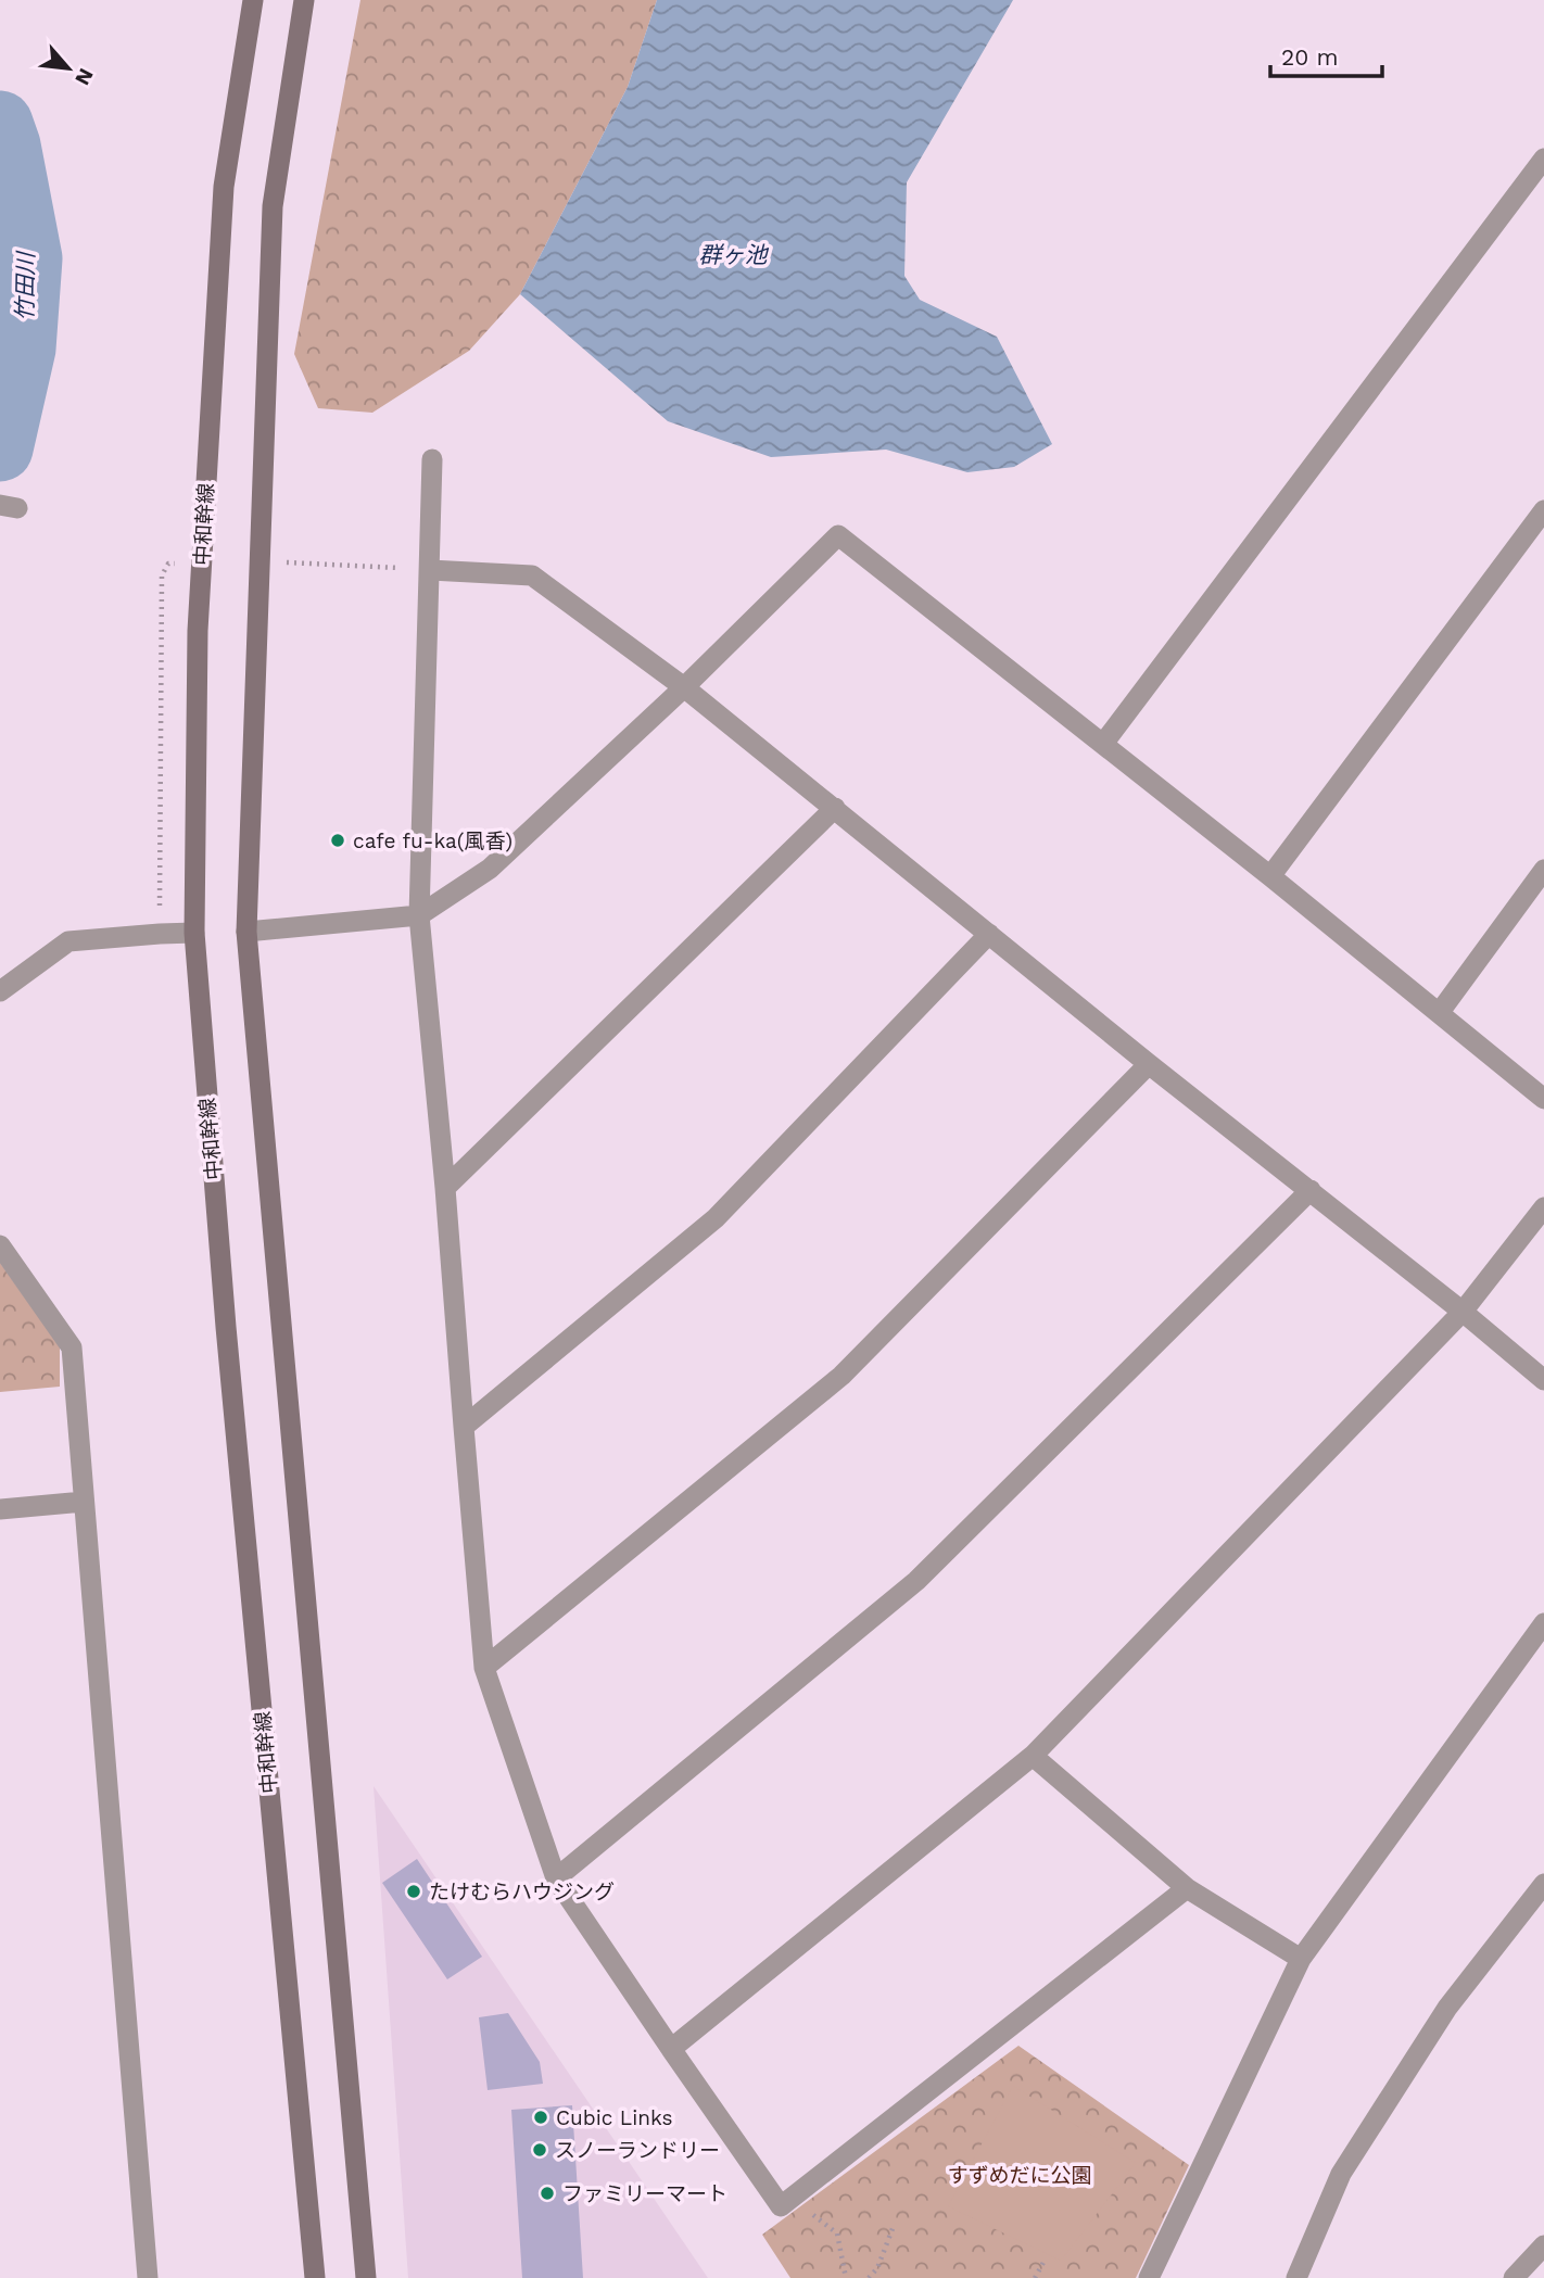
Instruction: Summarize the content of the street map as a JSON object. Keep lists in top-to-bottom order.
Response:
{
  "streets": {
    "main road": ["中和幹線"]
  },
  "water": ["群ヶ池", "竹田川"],
  "parks": ["すずめだに公園"],
  "places": [
    "cafe fu-ka(風香)",
    "たけむらハウジング",
    "Cubic Links",
    "スノーランドリー",
    "ファミリーマート"
  ],
  "scale_bar": "20 m",
  "north": "bottom right"
}
